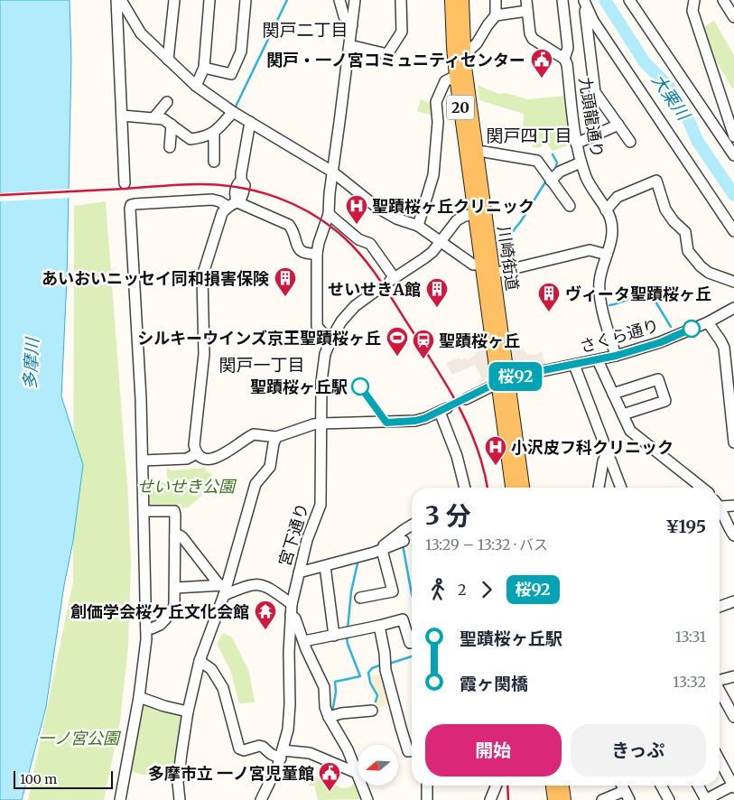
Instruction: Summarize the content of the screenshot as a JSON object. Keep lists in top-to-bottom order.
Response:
{
  "streets": {
    "main road": ["20", "川崎街道"],
    "street": ["九頭龍通り", "さくら通り", "宮下通り"]
  },
  "crossings": [
    ["九頭龍通り", "さくら通り"],
    ["川崎街道", "さくら通り"]
  ],
  "districts": ["関戸二丁目", "関戸四丁目", "関戸一丁目"],
  "water": ["大栗川", "多摩川"],
  "parks": ["せいせき公園", "一ノ宮公園"],
  "places": {
    "public building": ["関戸・一ノ宮コミュニティセンター", "多摩市立 一ノ宮児童館"],
    "hospital": ["聖蹟桜ヶ丘クリニック", "小沢皮フ科クリニック"],
    "building": ["あいおいニッセイ同和損害保険", "せいせきA館", "ヴィータ聖蹟桜ヶ丘"],
    "sports": ["シルキーウインズ京王聖蹟桜ヶ丘"],
    "station": ["聖蹟桜ヶ丘"],
    "other": ["聖蹟桜ヶ丘駅"],
    "temple": ["創価学会桜ケ丘文化会館"]
  },
  "lines": ["bus line 桜92"],
  "scale_bar": "100 m",
  "north": "left",
  "page": {
    "on_map": "桜92",
    "heading": ["3 分", "13:29 – 13:32 · バス", "¥195"],
    "legs": ["2", "桜92"],
    "list": [
      {
        "name": "聖蹟桜ヶ丘駅",
        "value": "13:31"
      },
      {
        "name": "霞ヶ関橋",
        "value": "13:32"
      }
    ],
    "buttons": ["開始", "きっぷ"],
    "scale": "100 m"
  }
}
